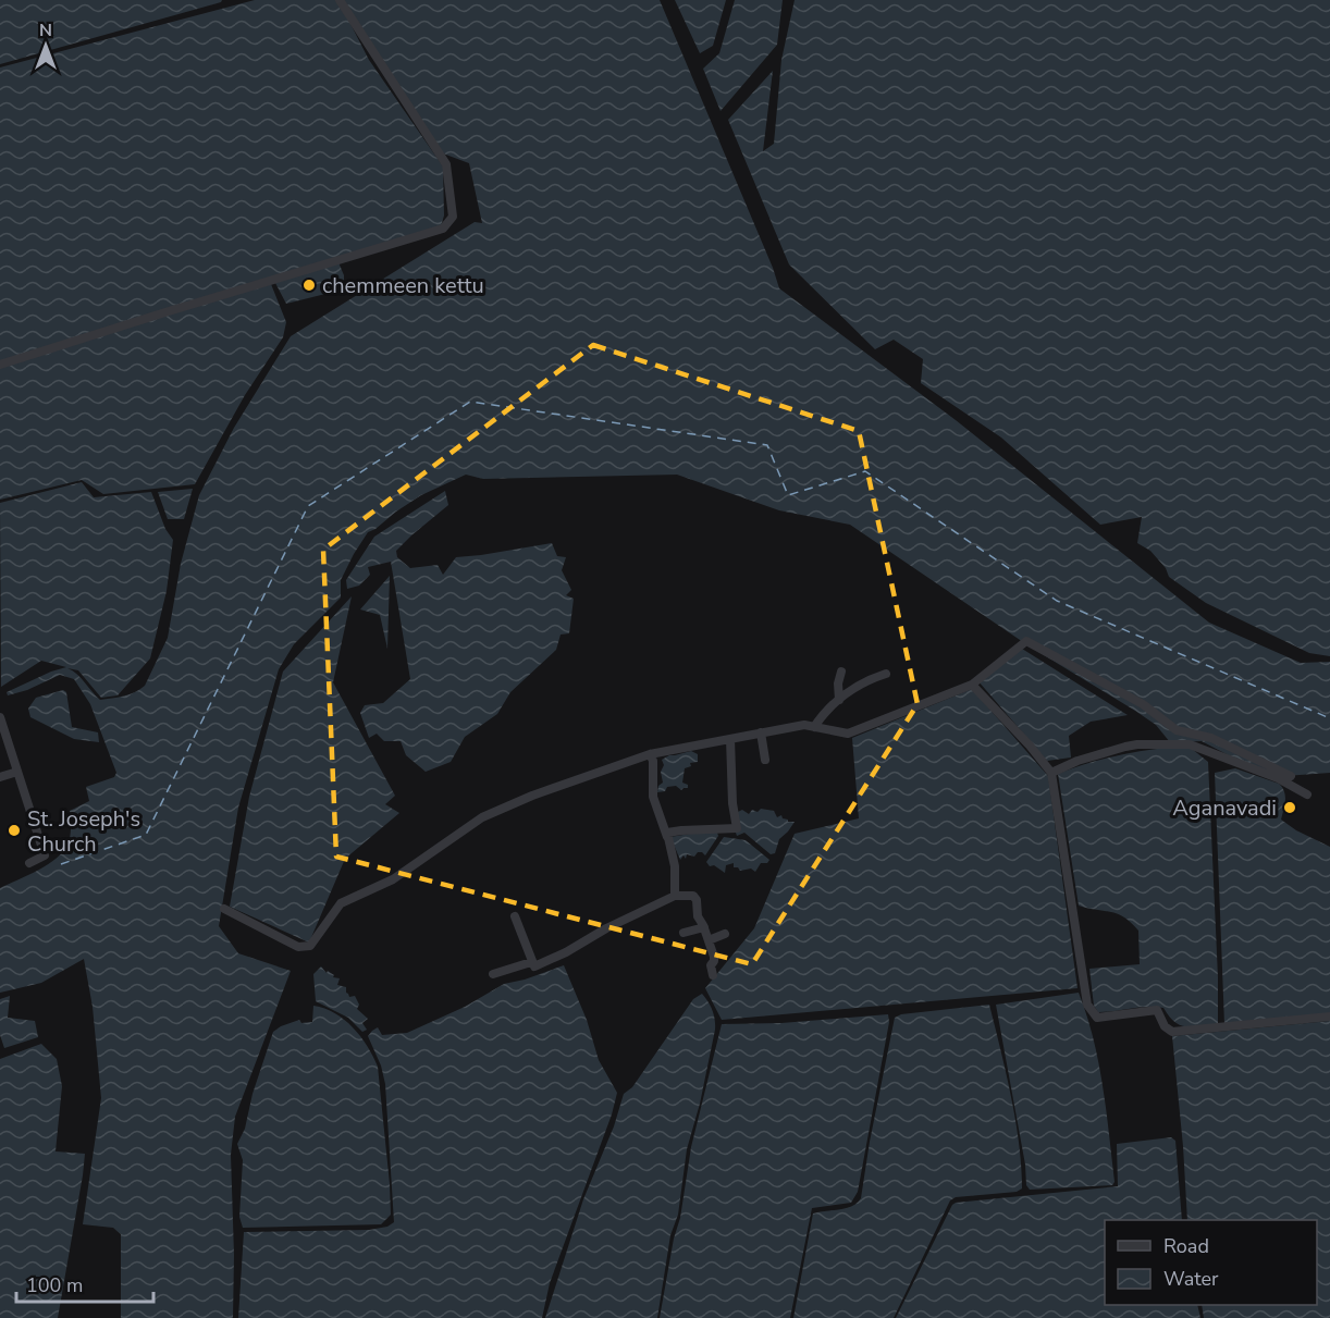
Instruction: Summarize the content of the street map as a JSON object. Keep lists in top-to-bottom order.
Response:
{
  "places": ["chemmeen kettu", "Aganavadi", "St. Joseph's Church"],
  "legend": ["Road", "Water"],
  "scale_bar": "100 m",
  "north": "top"
}
